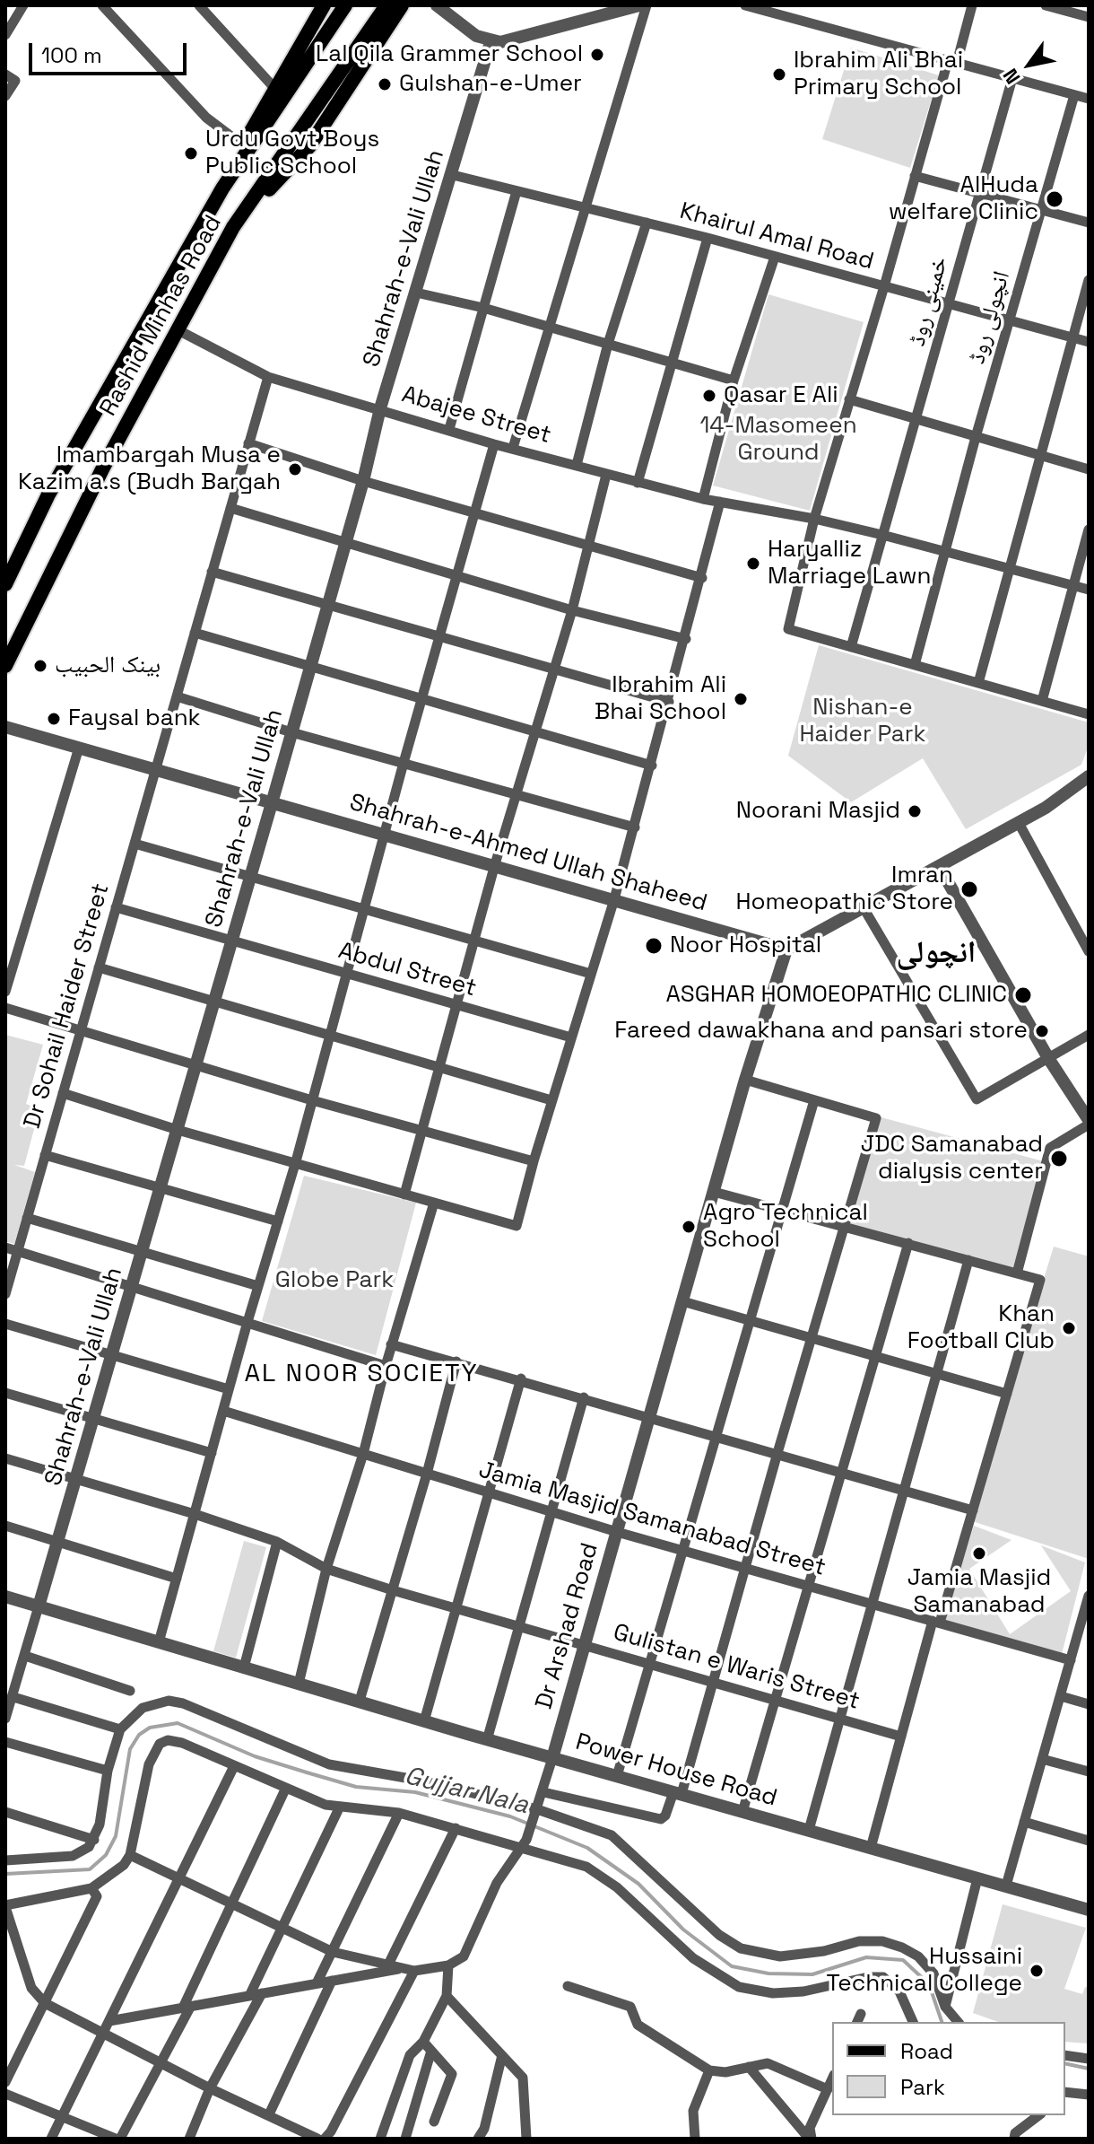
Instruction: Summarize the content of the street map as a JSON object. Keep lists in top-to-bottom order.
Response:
{
  "streets": {
    "main road": ["Rashid Minhas Road"],
    "street": [
      "Khairul Amal Road",
      "Shahrah-e-Vali Ullah",
      "خمینی روڈ",
      "انچولی روڈ",
      "Abajee Street",
      "Shahrah-e-Ahmed Ullah Shaheed",
      "Abdul Street",
      "Dr Sohail Haider Street",
      "Jamia Masjid Samanabad Street",
      "Dr Arshad Road",
      "Gulistan e Waris Street",
      "Power House Road"
    ]
  },
  "crossings": [
    ["Khairul Amal Road", "Shahrah-e-Vali Ullah"],
    ["Khairul Amal Road", "خمینی روڈ"],
    ["Khairul Amal Road", "انچولی روڈ"],
    ["Shahrah-e-Vali Ullah", "Abajee Street"],
    ["Shahrah-e-Vali Ullah", "Shahrah-e-Ahmed Ullah Shaheed"],
    ["Shahrah-e-Vali Ullah", "Abdul Street"],
    ["Shahrah-e-Vali Ullah", "Gulistan e Waris Street"],
    ["Shahrah-e-Vali Ullah", "Power House Road"],
    ["خمینی روڈ", "Abajee Street"],
    ["Rashid Minhas Road", "Abajee Street"],
    ["انچولی روڈ", "Abajee Street"],
    ["Abajee Street", "Dr Sohail Haider Street"],
    ["Shahrah-e-Ahmed Ullah Shaheed", "Dr Sohail Haider Street"],
    ["Shahrah-e-Ahmed Ullah Shaheed", "Dr Arshad Road"],
    ["Abdul Street", "Dr Sohail Haider Street"],
    ["Jamia Masjid Samanabad Street", "Dr Arshad Road"],
    ["Dr Arshad Road", "Gulistan e Waris Street"],
    ["Dr Arshad Road", "Power House Road"]
  ],
  "districts": ["انچولی", "AL NOOR SOCIETY"],
  "water": ["Gujjar Nala"],
  "parks": ["14-Masomeen Ground", "Nishan-e Haider Park", "Globe Park"],
  "places": [
    "Lal Qila Grammer School",
    "Ibrahim Ali Bhai Primary School",
    "Gulshan-e-Umer",
    "Urdu Govt Boys Public School",
    "AlHuda welfare Clinic",
    "Qasar E Ali",
    "Imambargah Musa e Kazim a.s (Budh Bargah",
    "Haryalliz Marriage Lawn",
    "بينک الحبيب",
    "Ibrahim Ali Bhai School",
    "Faysal bank",
    "Noorani Masjid",
    "Imran Homeopathic Store",
    "Noor Hospital",
    "ASGHAR HOMOEOPATHIC CLINIC",
    "Fareed dawakhana and pansari store",
    "JDC Samanabad dialysis center",
    "Agro Technical School",
    "Khan Football Club",
    "Jamia Masjid Samanabad",
    "Hussaini Technical College"
  ],
  "legend": ["Road", "Park"],
  "scale_bar": "100 m",
  "north": "bottom left"
}
